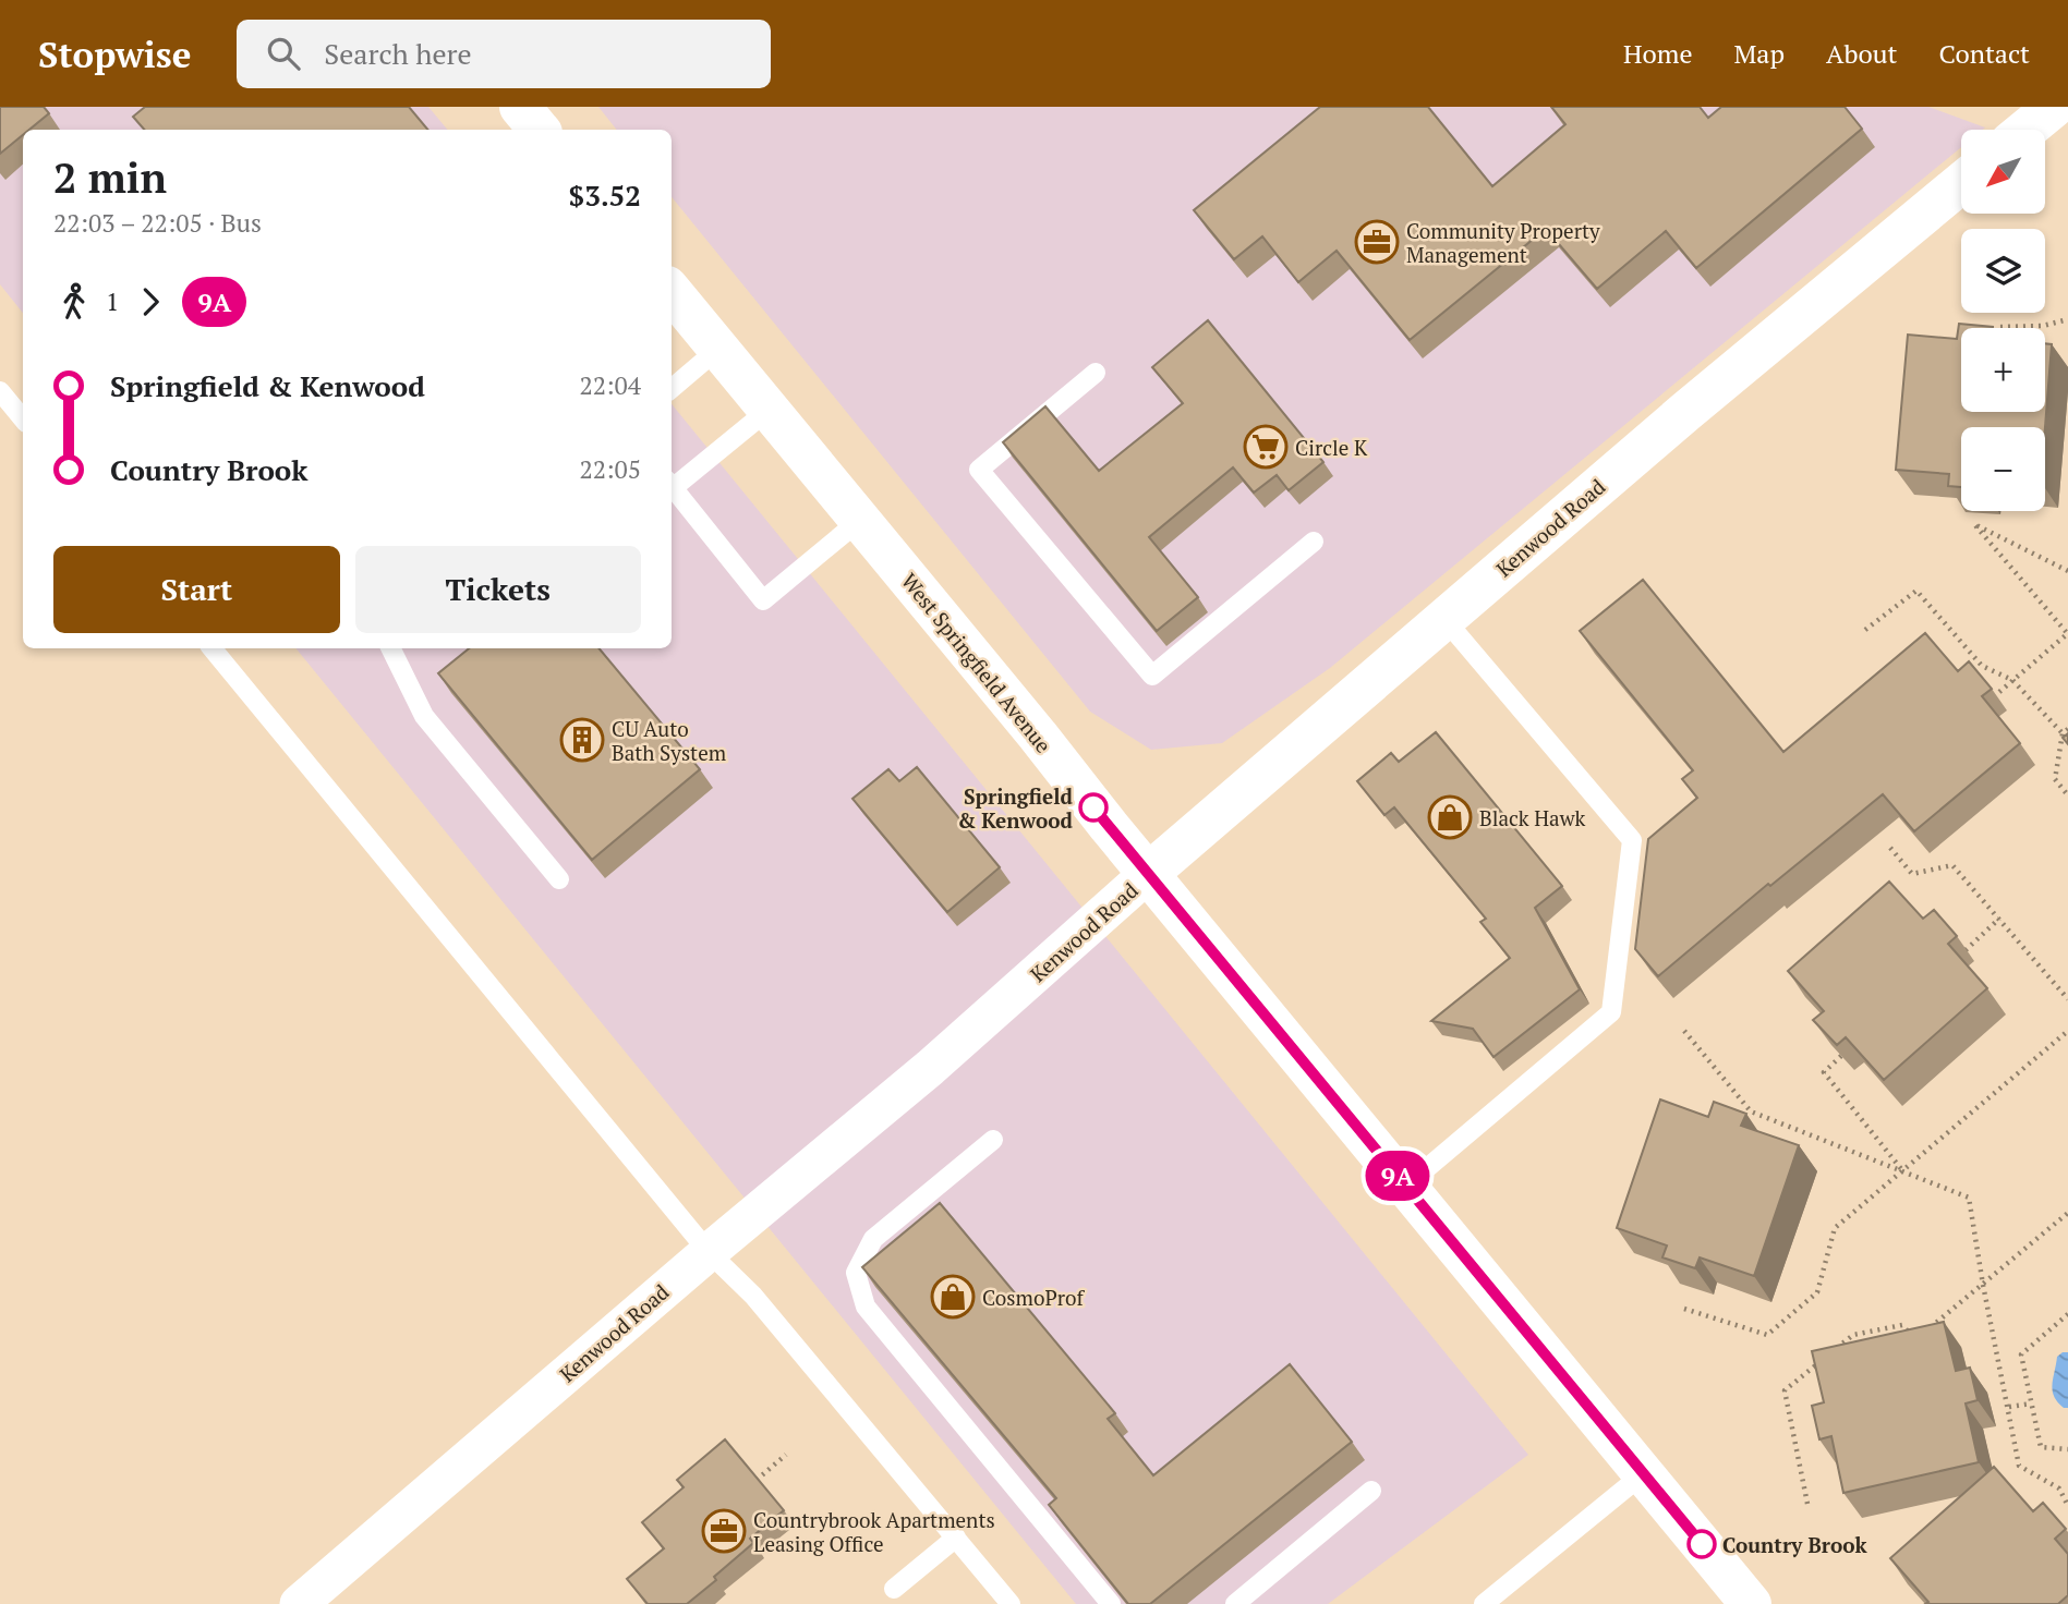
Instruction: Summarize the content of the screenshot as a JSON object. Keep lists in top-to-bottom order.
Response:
{
  "streets": {
    "main road": ["Kenwood Road", "West Springfield Avenue"]
  },
  "crossings": [
    ["Kenwood Road", "West Springfield Avenue"]
  ],
  "places": {
    "office": ["Community Property Management", "Countrybrook Apartments Leasing Office"],
    "supermarket": ["Circle K"],
    "building": ["CU Auto Bath System"],
    "other": ["Springfield & Kenwood", "Country Brook"],
    "shop": ["Black Hawk", "CosmoProf"]
  },
  "lines": ["bus line 9A"],
  "north": "bottom left",
  "page": {
    "header": "Stopwise",
    "search": "Search here",
    "nav": [
      "Home",
      "Map",
      "About",
      "Contact"
    ],
    "on_map": "9A",
    "map_buttons": ["+", "−"],
    "heading": ["2 min", "22:03 – 22:05 · Bus", "$3.52"],
    "legs": ["1", "9A"],
    "list": [
      {
        "name": "Springfield & Kenwood",
        "value": "22:04"
      },
      {
        "name": "Country Brook",
        "value": "22:05"
      }
    ],
    "buttons": ["Start", "Tickets"]
  }
}
